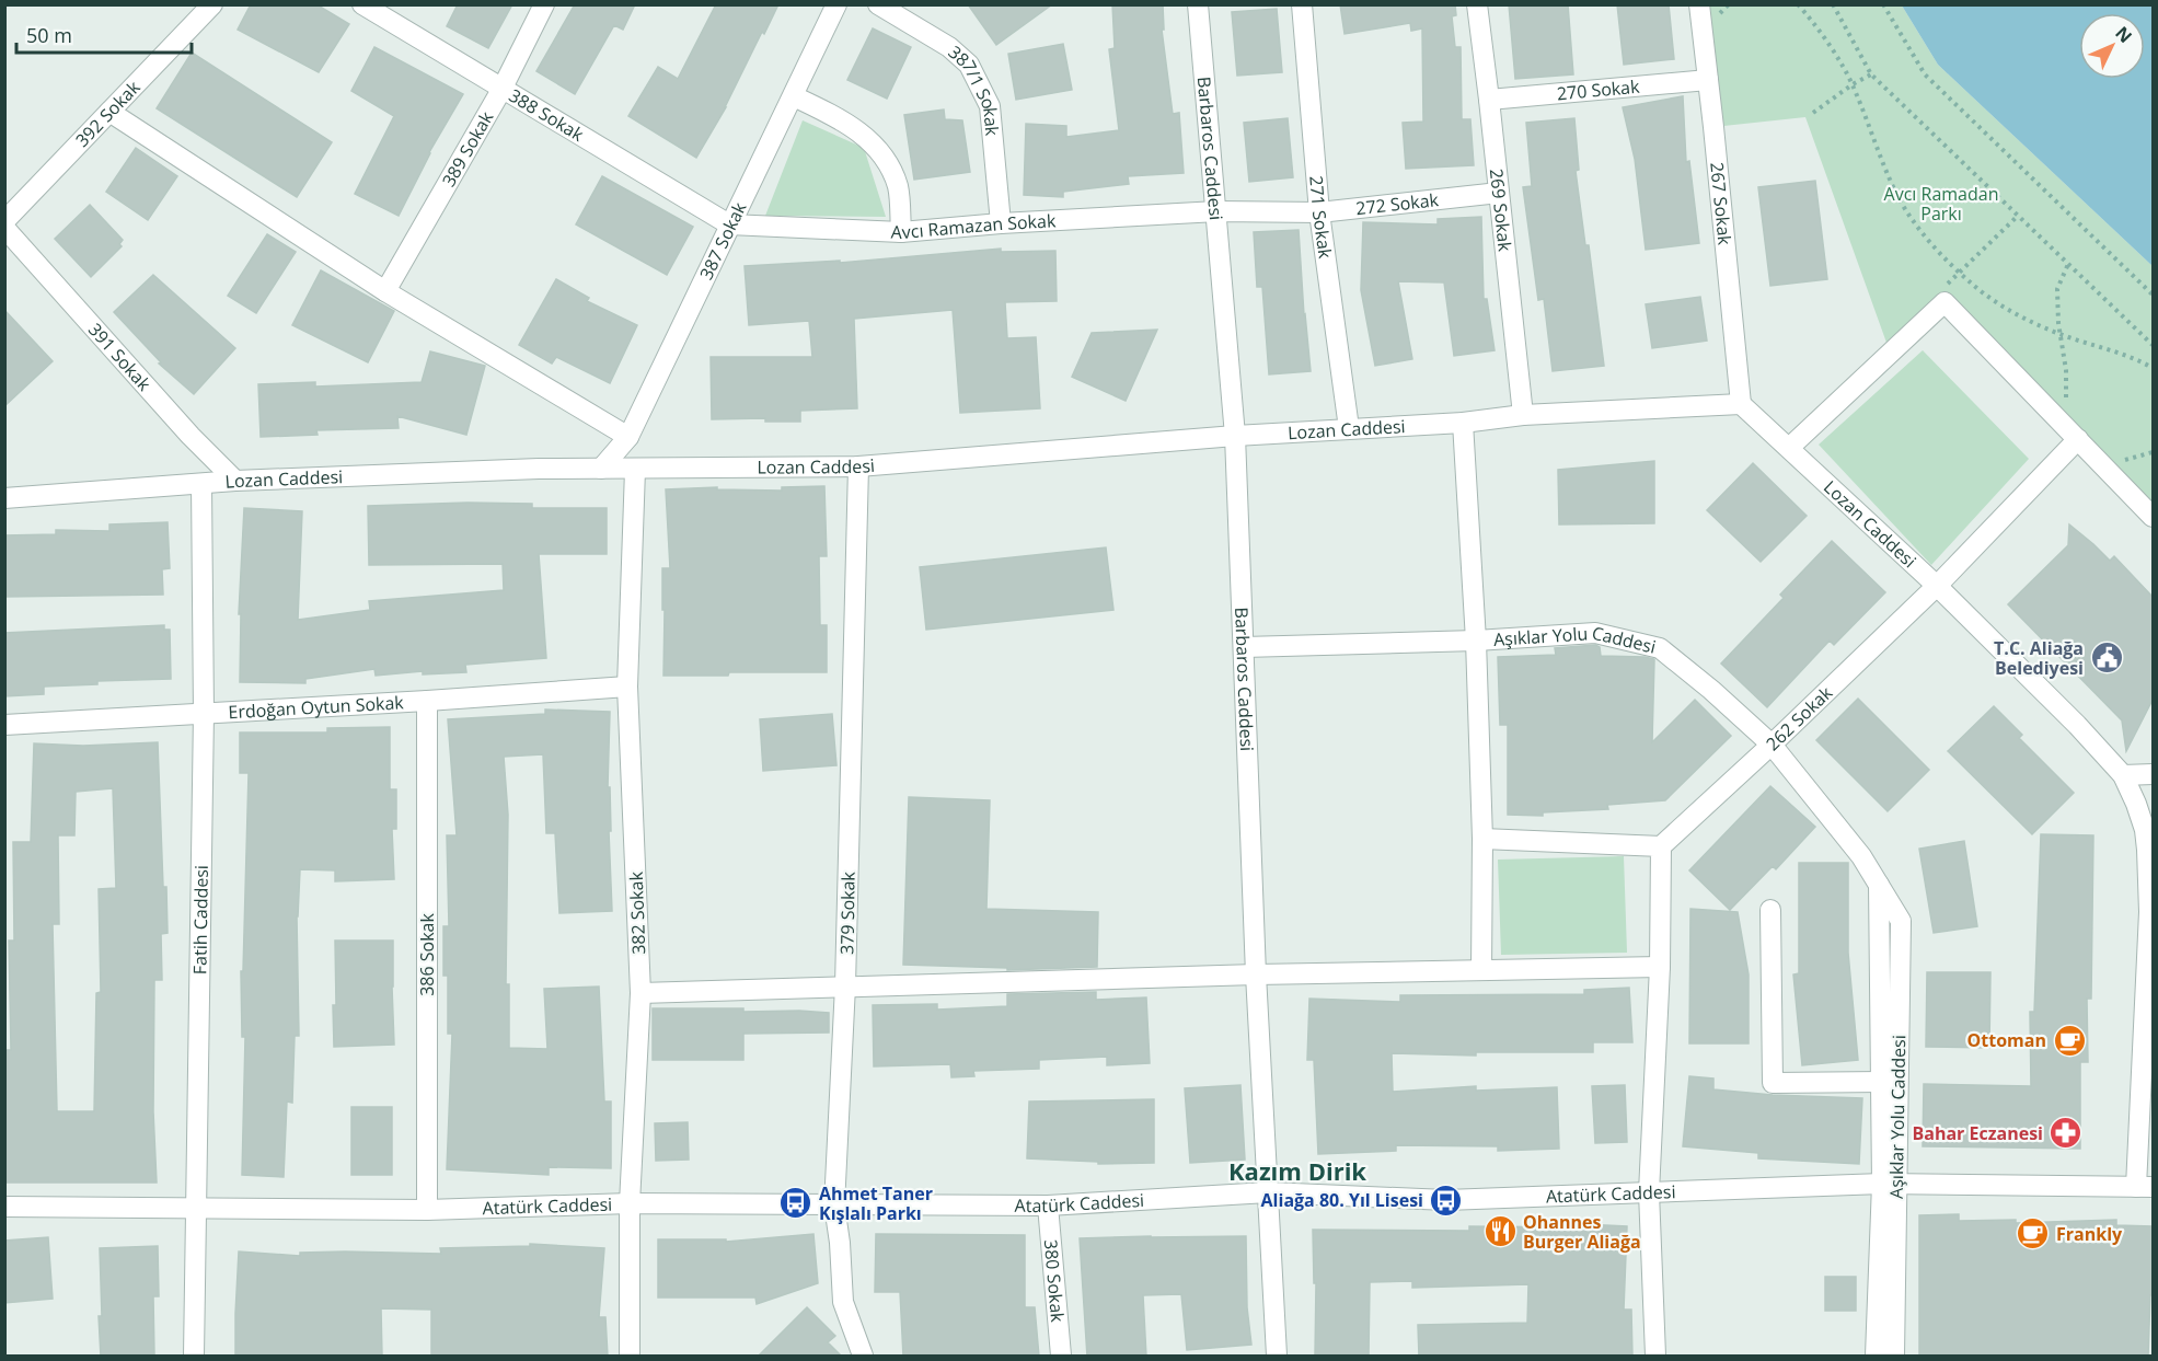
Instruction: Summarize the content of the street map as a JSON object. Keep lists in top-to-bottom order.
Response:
{
  "streets": {
    "street": [
      "270 Sokak",
      "387/1 Sokak",
      "392 Sokak",
      "388 Sokak",
      "389 Sokak",
      "Barbaros Caddesi",
      "272 Sokak",
      "267 Sokak",
      "269 Sokak",
      "271 Sokak",
      "Avcı Ramazan Sokak",
      "387 Sokak",
      "391 Sokak",
      "Lozan Caddesi",
      "Aşıklar Yolu Caddesi",
      "Erdoğan Oytun Sokak",
      "262 Sokak",
      "382 Sokak",
      "379 Sokak",
      "Fatih Caddesi",
      "386 Sokak",
      "Atatürk Caddesi",
      "380 Sokak"
    ]
  },
  "crossings": [
    ["270 Sokak", "267 Sokak"],
    ["270 Sokak", "269 Sokak"],
    ["387/1 Sokak", "Avcı Ramazan Sokak"],
    ["388 Sokak", "389 Sokak"],
    ["388 Sokak", "Avcı Ramazan Sokak"],
    ["388 Sokak", "387 Sokak"],
    ["Barbaros Caddesi", "272 Sokak"],
    ["Barbaros Caddesi", "Avcı Ramazan Sokak"],
    ["Barbaros Caddesi", "Lozan Caddesi"],
    ["Barbaros Caddesi", "Aşıklar Yolu Caddesi"],
    ["Barbaros Caddesi", "Atatürk Caddesi"],
    ["272 Sokak", "269 Sokak"],
    ["272 Sokak", "271 Sokak"],
    ["272 Sokak", "Avcı Ramazan Sokak"],
    ["267 Sokak", "Lozan Caddesi"],
    ["269 Sokak", "Lozan Caddesi"],
    ["271 Sokak", "Lozan Caddesi"],
    ["Avcı Ramazan Sokak", "387 Sokak"],
    ["387 Sokak", "Lozan Caddesi"],
    ["391 Sokak", "Lozan Caddesi"],
    ["Lozan Caddesi", "262 Sokak"],
    ["Lozan Caddesi", "382 Sokak"],
    ["Lozan Caddesi", "379 Sokak"],
    ["Lozan Caddesi", "Fatih Caddesi"],
    ["Lozan Caddesi", "Atatürk Caddesi"],
    ["Aşıklar Yolu Caddesi", "262 Sokak"],
    ["Aşıklar Yolu Caddesi", "Atatürk Caddesi"],
    ["Erdoğan Oytun Sokak", "382 Sokak"],
    ["Erdoğan Oytun Sokak", "Fatih Caddesi"],
    ["Erdoğan Oytun Sokak", "386 Sokak"],
    ["382 Sokak", "Atatürk Caddesi"],
    ["379 Sokak", "Atatürk Caddesi"],
    ["Fatih Caddesi", "Atatürk Caddesi"],
    ["386 Sokak", "Atatürk Caddesi"],
    ["Atatürk Caddesi", "380 Sokak"]
  ],
  "districts": ["Kazım Dirik"],
  "parks": ["Avcı Ramadan Parkı"],
  "places": {
    "public building": ["T.C. Aliağa Belediyesi"],
    "cafe": ["Ottoman", "Frankly"],
    "pharmacy": ["Bahar Eczanesi"],
    "bus stop": ["Aliağa 80. Yıl Lisesi", "Ahmet Taner Kışlalı Parkı"],
    "restaurant": ["Ohannes Burger Aliağa"]
  },
  "scale_bar": "50 m",
  "north": "top right"
}
